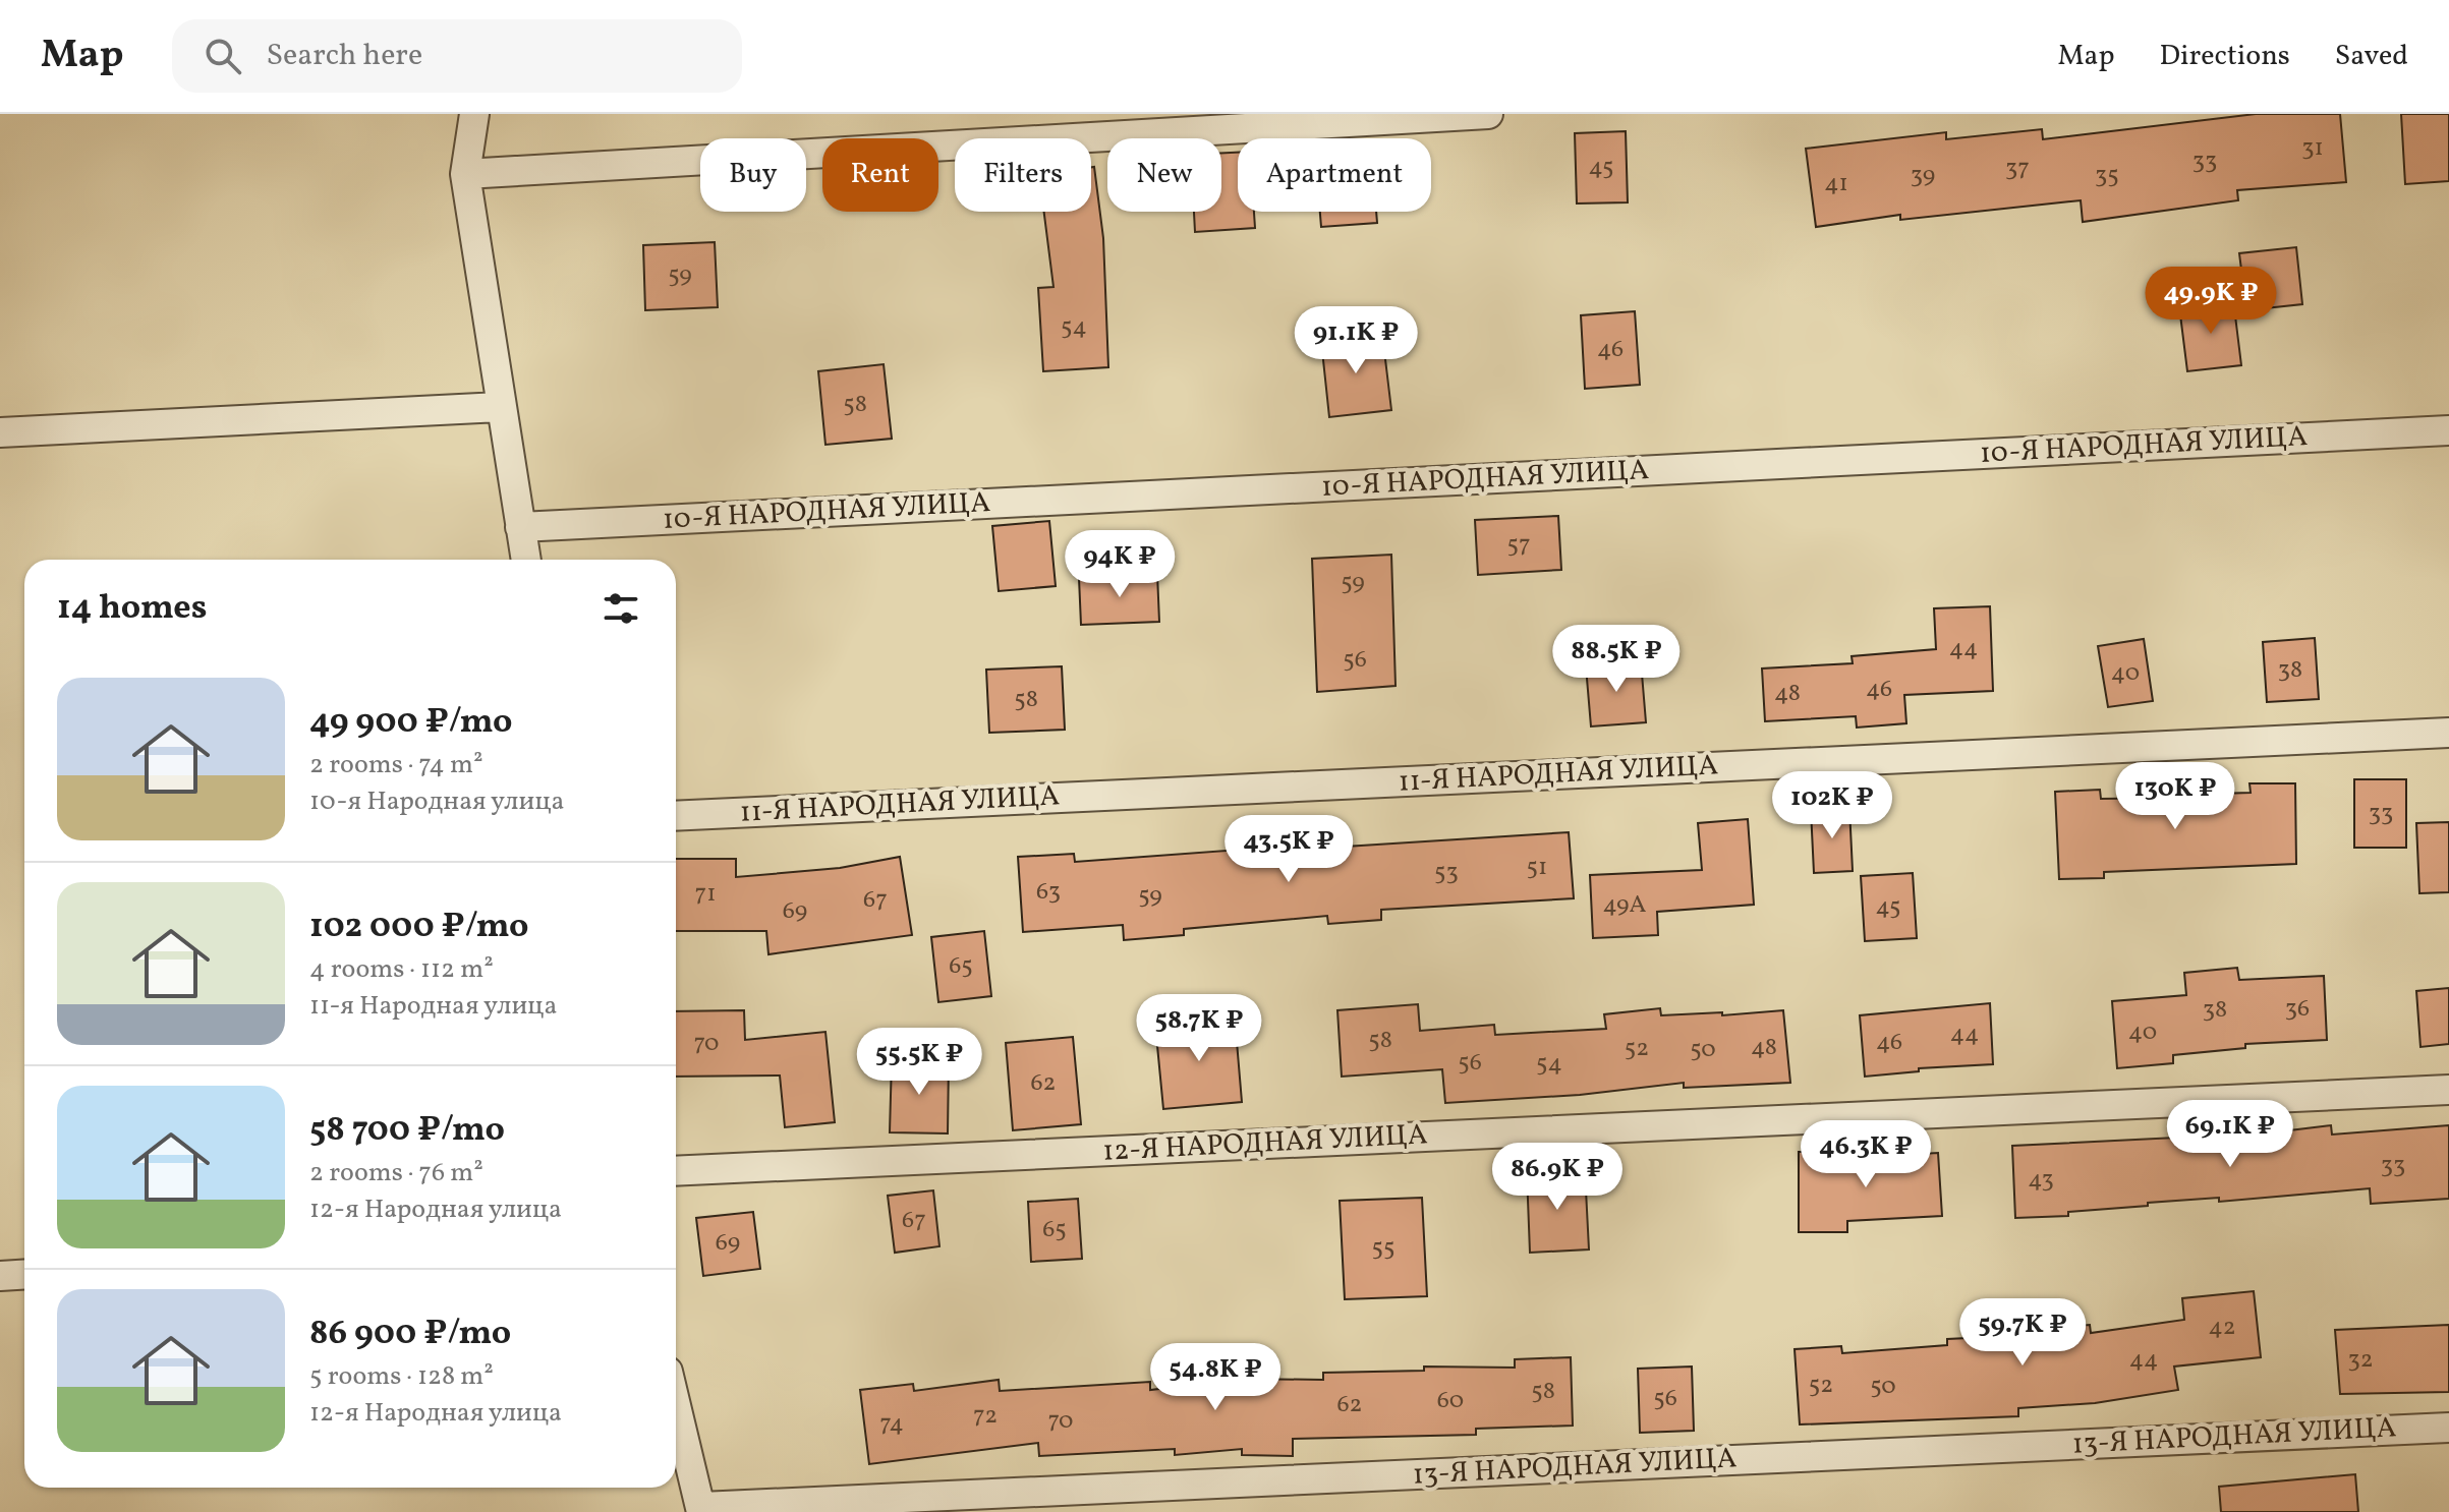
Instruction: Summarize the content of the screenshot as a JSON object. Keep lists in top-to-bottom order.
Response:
{
  "streets": {
    "street": [
      "10-Я НАРОДНАЯ УЛИЦА",
      "11-Я НАРОДНАЯ УЛИЦА",
      "12-Я НАРОДНАЯ УЛИЦА",
      "13-Я НАРОДНАЯ УЛИЦА"
    ]
  },
  "house_numbers": [
    "31",
    "33",
    "45",
    "37",
    "39",
    "35",
    "41",
    "59",
    "54",
    "46",
    "58",
    "57",
    "59",
    "44",
    "56",
    "38",
    "40",
    "46",
    "48",
    "58",
    "33",
    "51",
    "53",
    "63",
    "71",
    "59",
    "67",
    "49А",
    "45",
    "69",
    "65",
    "36",
    "38",
    "40",
    "44",
    "58",
    "46",
    "70",
    "48",
    "52",
    "50",
    "56",
    "54",
    "62",
    "33",
    "43",
    "67",
    "65",
    "69",
    "55",
    "42",
    "44",
    "32",
    "52",
    "50",
    "58",
    "56",
    "60",
    "62",
    "72",
    "70",
    "74"
  ],
  "page": {
    "header": "Map",
    "search": "Search here",
    "nav": ["Map", "Directions", "Saved"],
    "chip": [
      "Buy",
      "Rent",
      "Filters",
      "New",
      "Apartment"
    ],
    "price": [
      "49.9K ₽",
      "91.1K ₽",
      "94K ₽",
      "88.5K ₽",
      "130K ₽",
      "102K ₽",
      "43.5K ₽",
      "58.7K ₽",
      "55.5K ₽",
      "69.1K ₽",
      "46.3K ₽",
      "86.9K ₽",
      "59.7K ₽",
      "54.8K ₽"
    ],
    "heading": "14 homes",
    "list": [
      {
        "name": "49 900 ₽/mo",
        "note": "2 rooms · 74 m² · 10-я Народная улица"
      },
      {
        "name": "102 000 ₽/mo",
        "note": "4 rooms · 112 m² · 11-я Народная улица"
      },
      {
        "name": "58 700 ₽/mo",
        "note": "2 rooms · 76 m² · 12-я Народная улица"
      },
      {
        "name": "86 900 ₽/mo",
        "note": "5 rooms · 128 m² · 12-я Народная улица"
      }
    ]
  }
}
